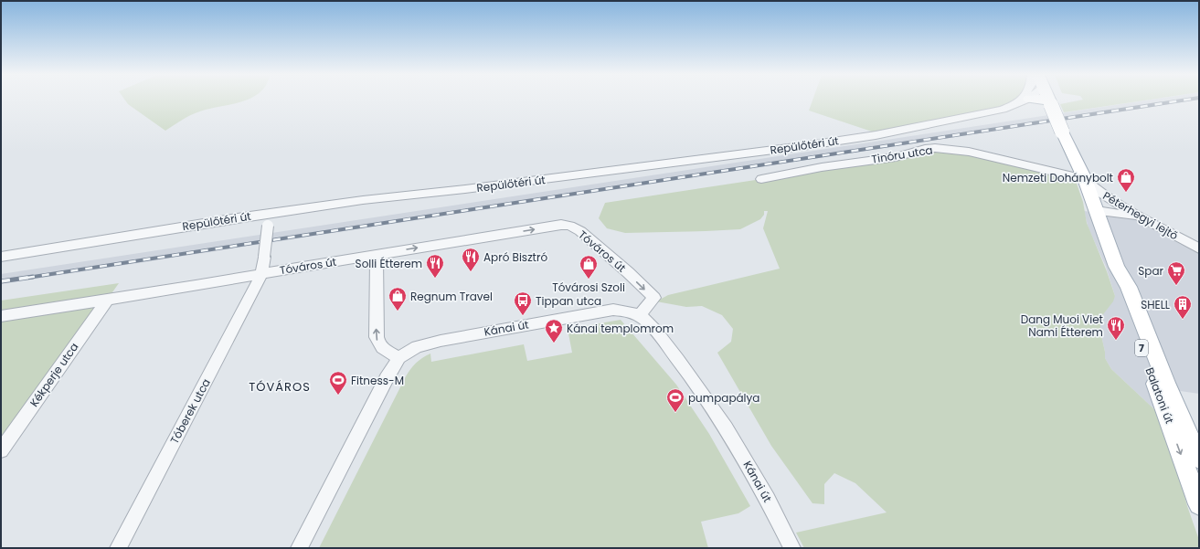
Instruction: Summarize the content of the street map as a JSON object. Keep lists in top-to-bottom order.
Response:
{
  "streets": {
    "main road": ["7", "Balatoni út"],
    "street": [
      "Repülőtéri út",
      "Tinóru utca",
      "Péterhegyi lejtő",
      "Tóváros út",
      "Kánai út",
      "Kékperje utca",
      "Tóberek utca"
    ]
  },
  "crossings": [
    ["Repülőtéri út", "Tóberek utca"],
    ["Tinóru utca", "Péterhegyi lejtő"],
    ["Tinóru utca", "Balatoni út"],
    ["Péterhegyi lejtő", "Balatoni út"],
    ["Tóváros út", "Kánai út"],
    ["Tóváros út", "Kékperje utca"],
    ["Tóváros út", "Tóberek utca"]
  ],
  "one_way": ["Tóváros út"],
  "districts": ["TÓVÁROS"],
  "places": {
    "shop": ["Nemzeti Dohánybolt", "Tóvárosi Szoli", "Regnum Travel"],
    "restaurant": ["Apró Bisztró", "Solli Étterem", "Dang Muoi Viet Nami Étterem"],
    "supermarket": ["Spar"],
    "bus stop": ["Tippan utca"],
    "building": ["SHELL"],
    "place": ["Kánai templomrom"],
    "sports": ["Fitness-M", "pumpapálya"]
  }
}
